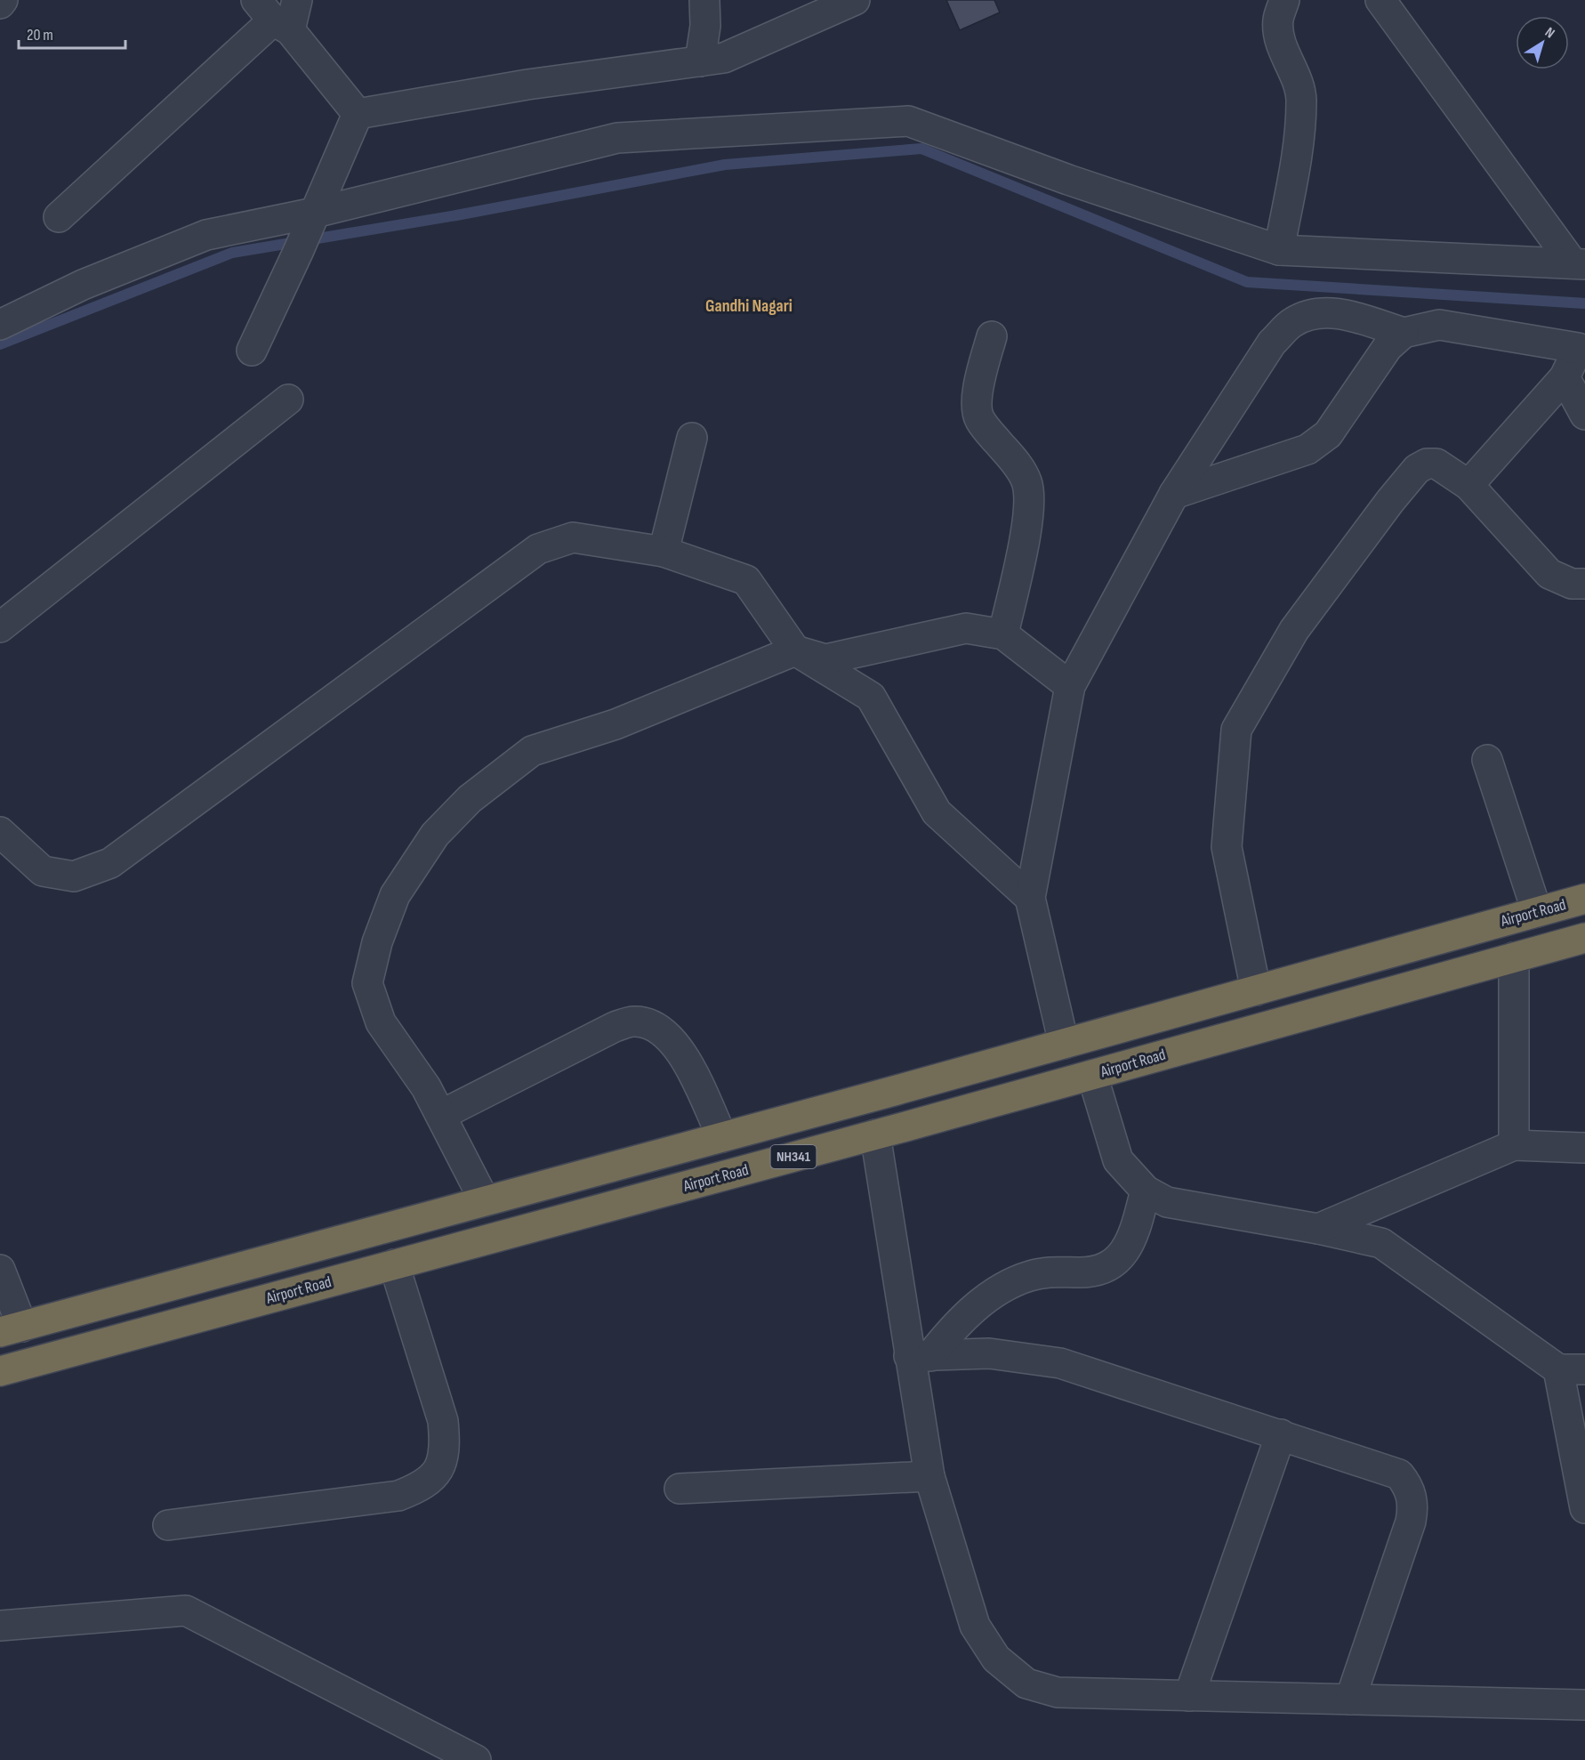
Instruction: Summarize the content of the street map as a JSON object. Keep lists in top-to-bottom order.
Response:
{
  "streets": {
    "highway": ["Airport Road", "NH341"]
  },
  "districts": ["Gandhi Nagari"],
  "scale_bar": "20 m",
  "north": "top right"
}
